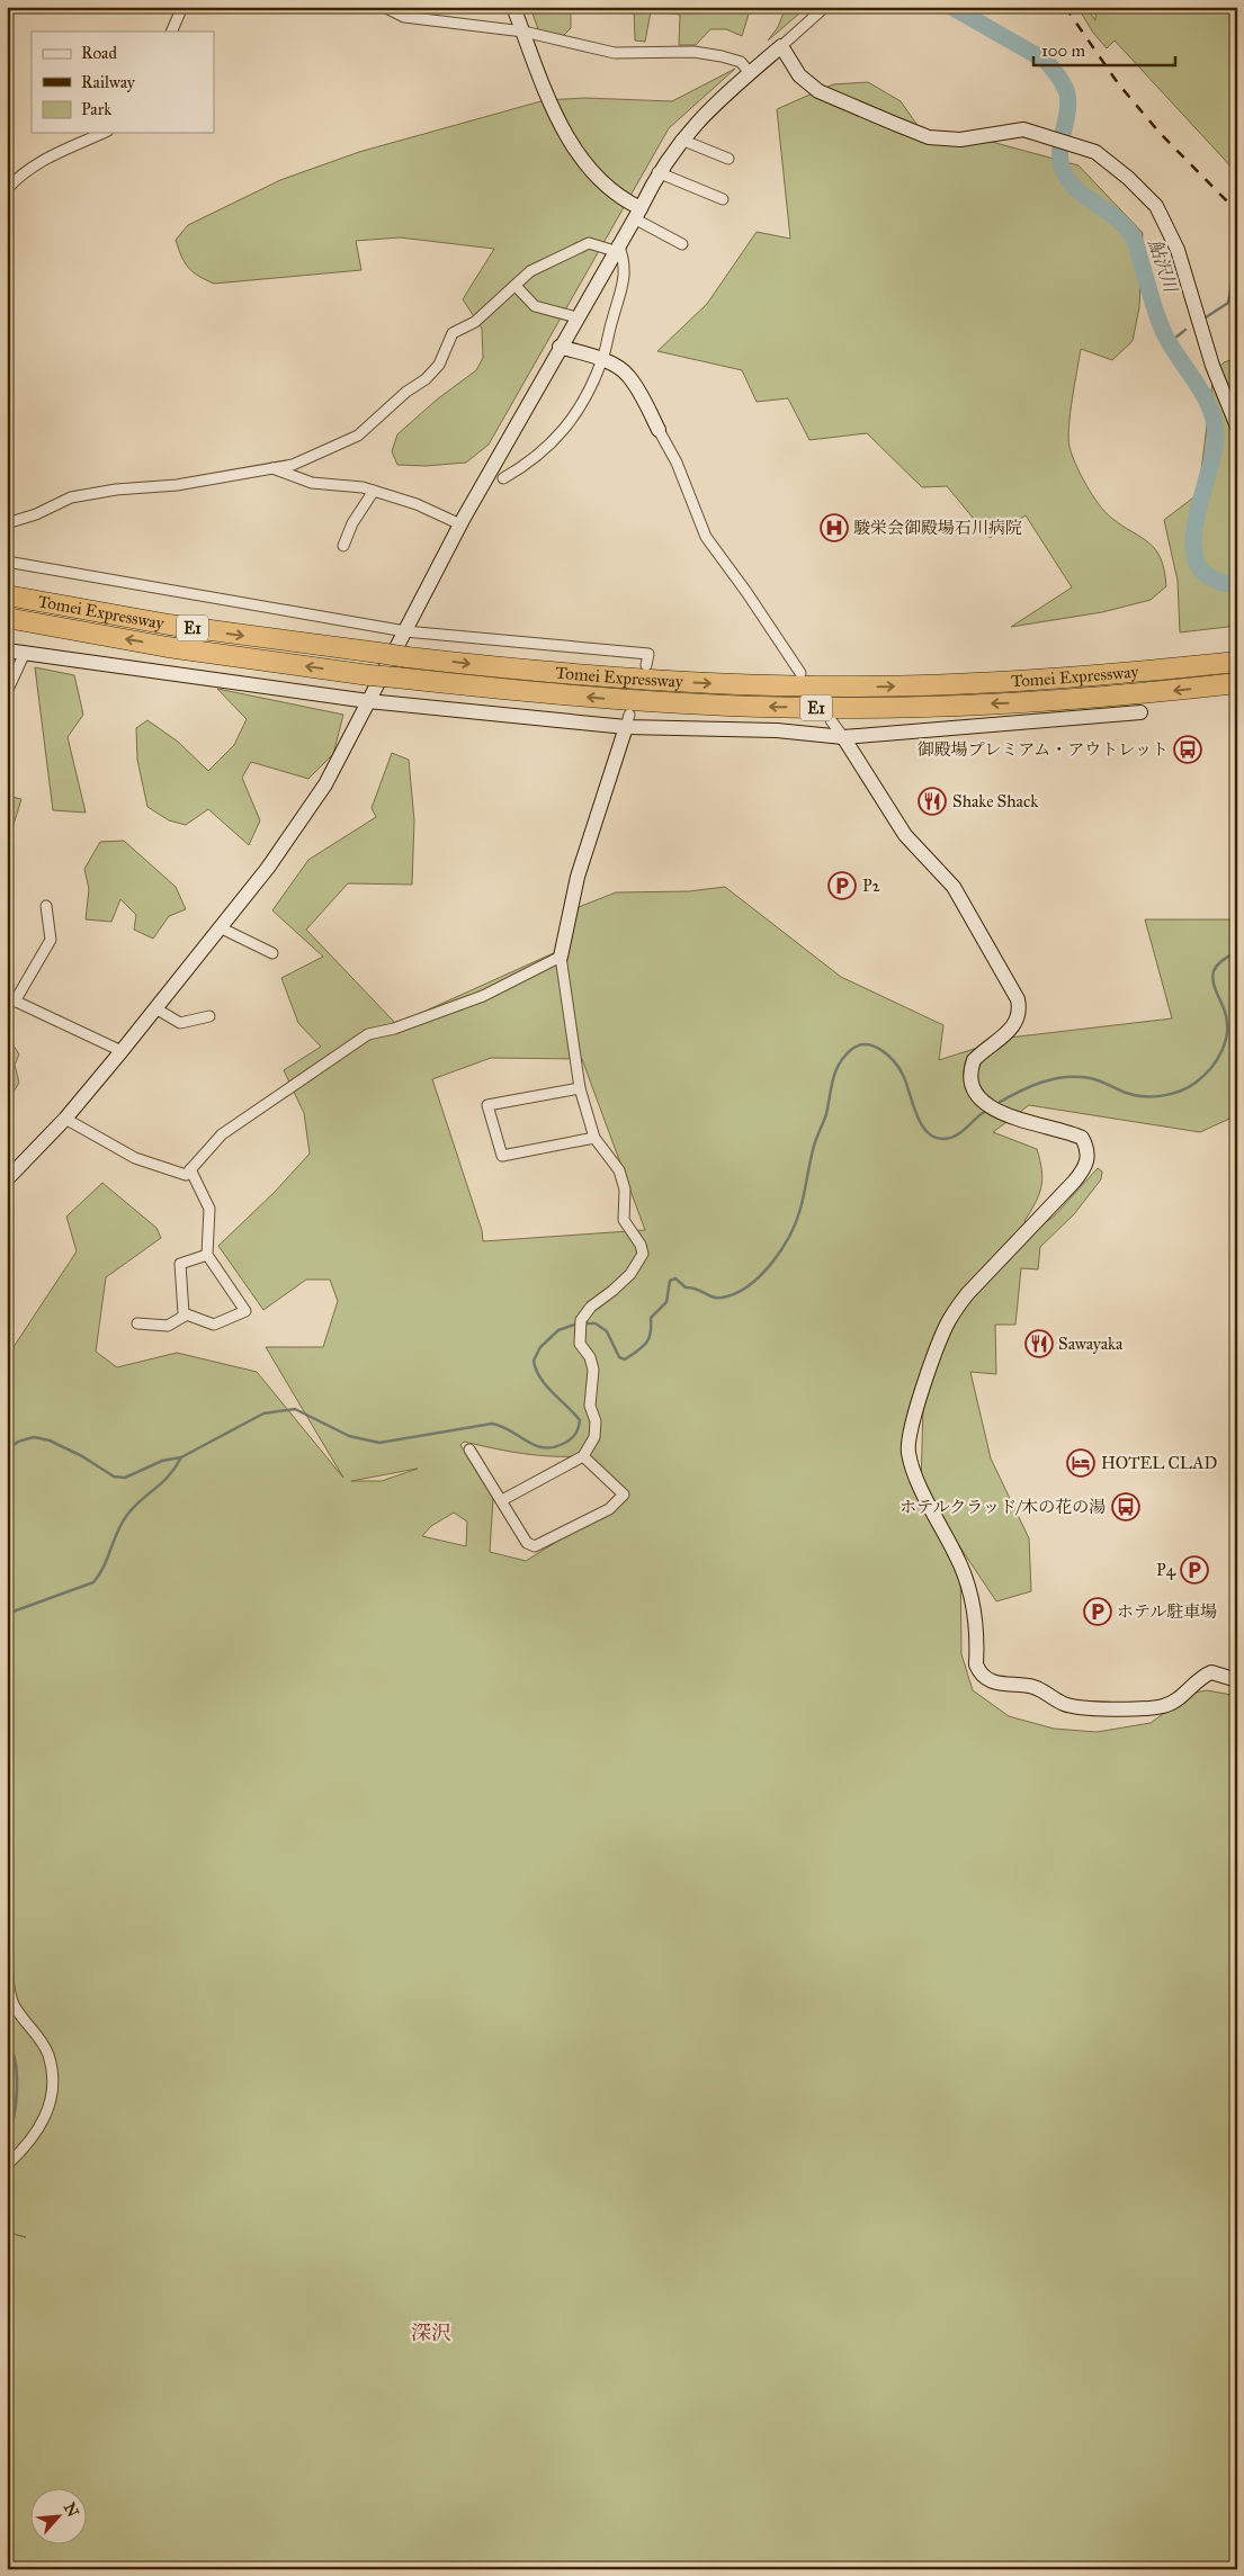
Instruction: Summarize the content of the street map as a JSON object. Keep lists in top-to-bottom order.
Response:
{
  "streets": {
    "highway": ["Tomei Expressway", "E1"]
  },
  "districts": ["深沢"],
  "water": ["鮎沢川"],
  "places": {
    "hospital": ["駿栄会御殿場石川病院"],
    "bus stop": ["御殿場プレミアム・アウトレット", "ホテルクラッド/木の花の湯"],
    "restaurant": ["Shake Shack", "Sawayaka"],
    "parking": ["P2", "P4", "ホテル駐車場"],
    "hotel": ["HOTEL CLAD"]
  },
  "legend": ["Road", "Railway", "Park"],
  "scale_bar": "100 m",
  "north": "top right"
}
